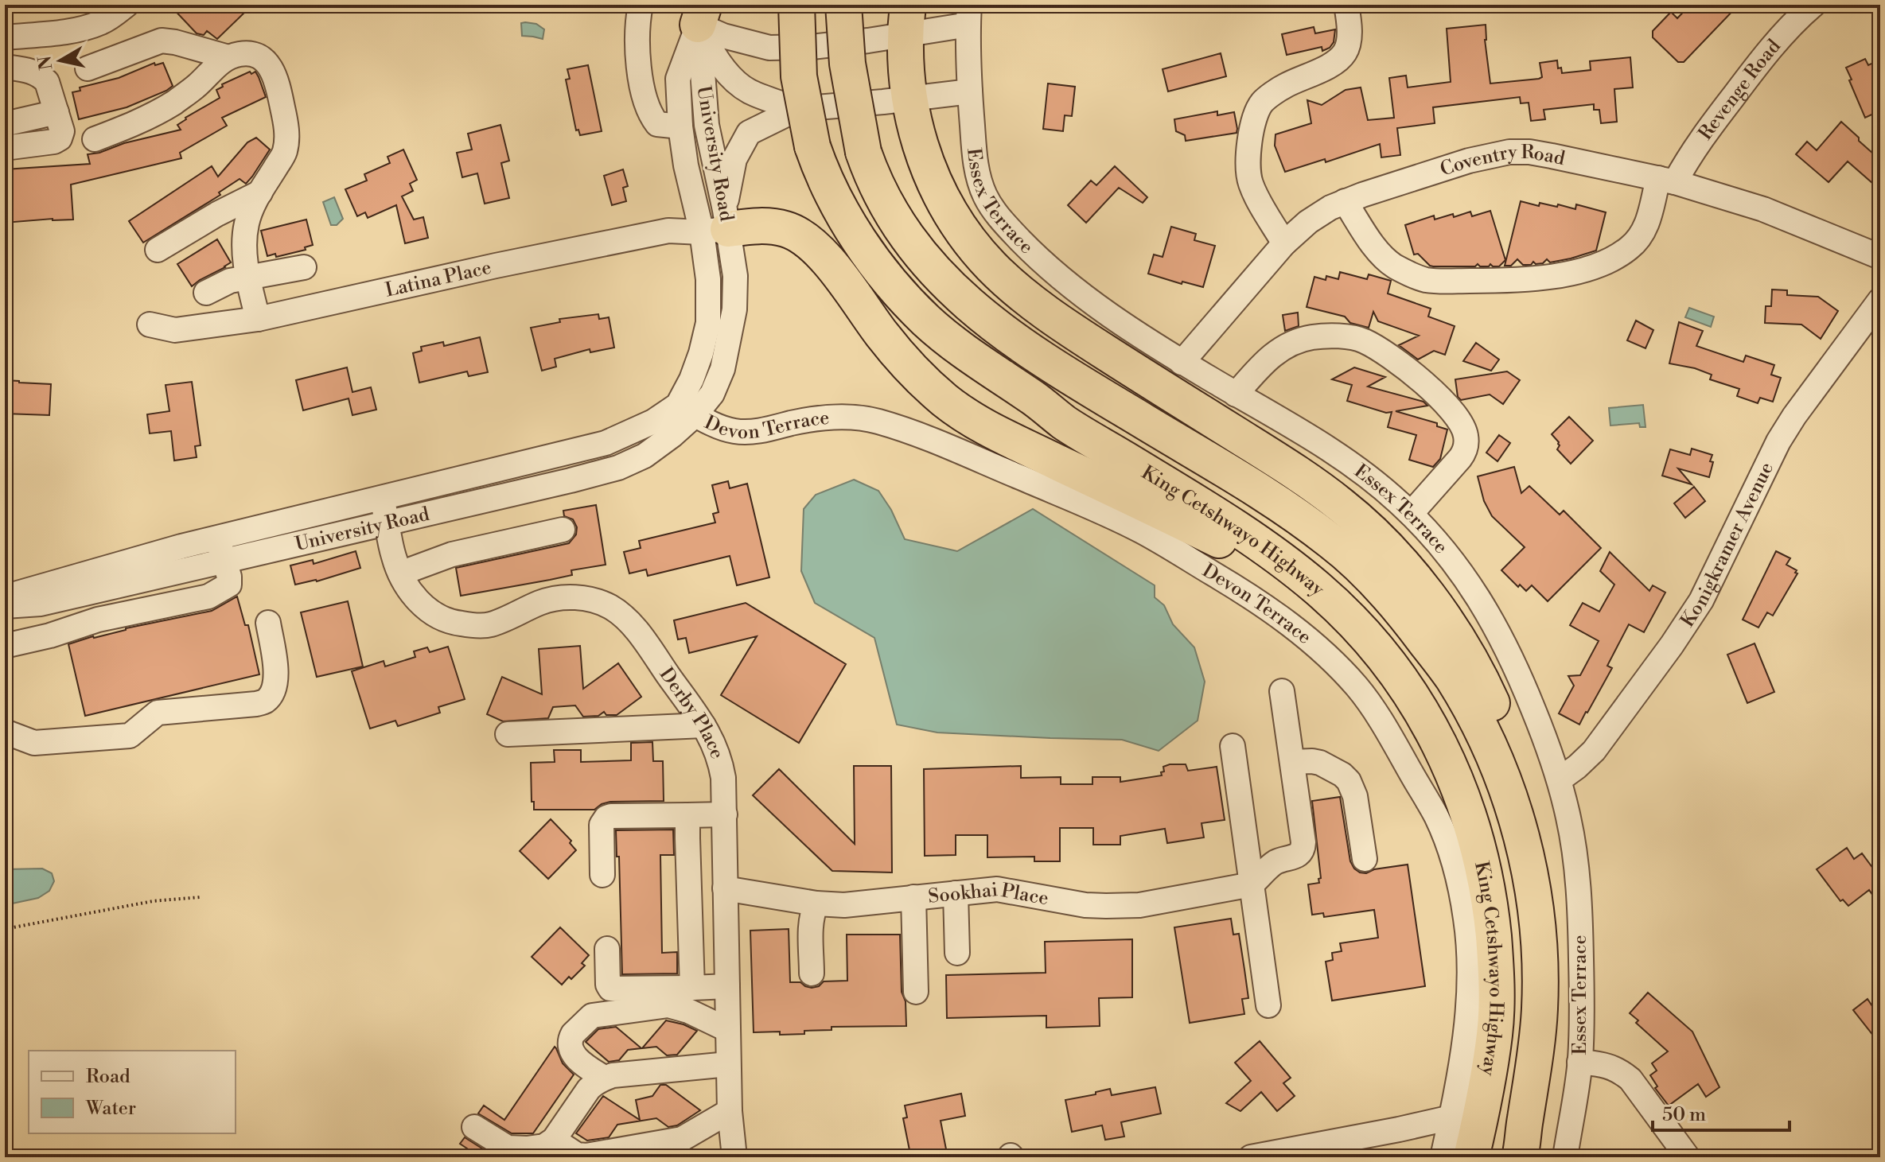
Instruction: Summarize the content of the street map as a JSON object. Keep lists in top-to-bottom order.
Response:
{
  "streets": {
    "highway": ["King Cetshwayo Highway"],
    "street": [
      "Revenge Road",
      "University Road",
      "Coventry Road",
      "Essex Terrace",
      "Latina Place",
      "Devon Terrace",
      "Konigkramer Avenue",
      "Derby Place",
      "Sookhai Place"
    ]
  },
  "crossings": [
    ["Revenge Road", "Coventry Road"],
    ["University Road", "Latina Place"],
    ["University Road", "Devon Terrace"],
    ["University Road", "Derby Place"],
    ["Coventry Road", "Essex Terrace"],
    ["Essex Terrace", "Konigkramer Avenue"],
    ["Derby Place", "Sookhai Place"]
  ],
  "legend": ["Road", "Water"],
  "scale_bar": "50 m",
  "north": "left"
}
